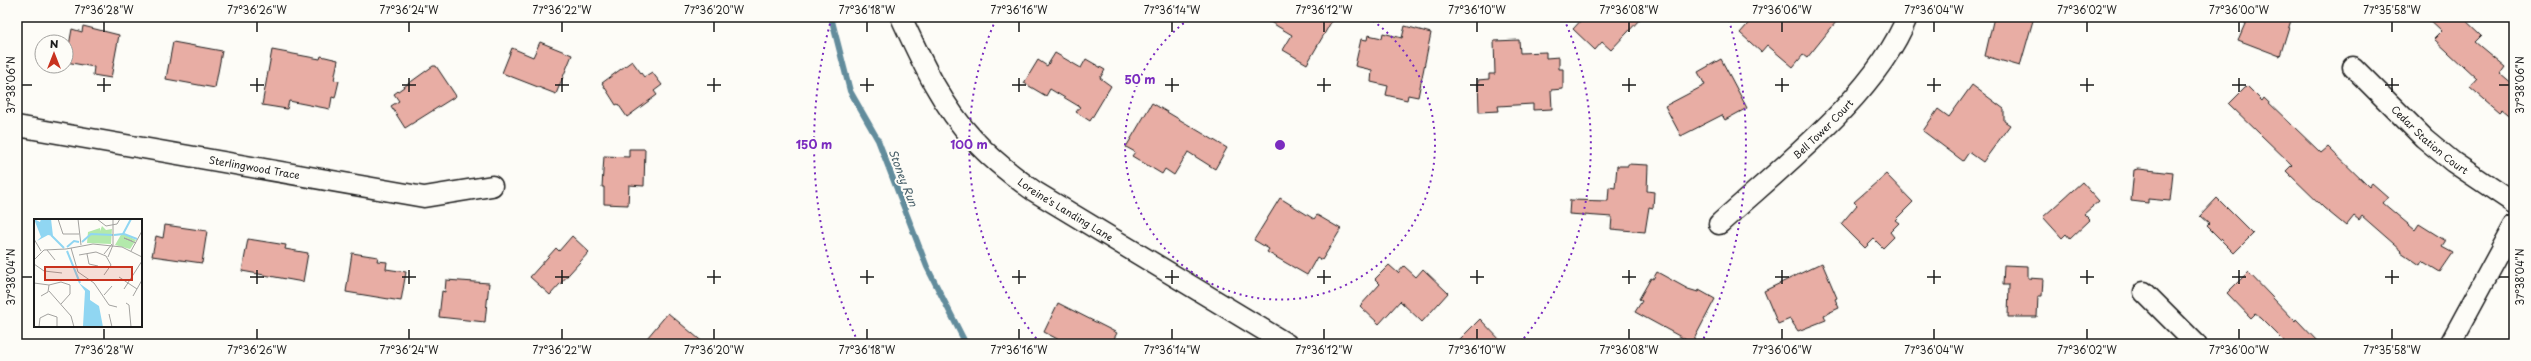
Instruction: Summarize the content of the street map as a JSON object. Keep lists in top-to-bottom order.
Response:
{
  "streets": {
    "street": [
      "Bell Tower Court",
      "Cedar Station Court",
      "Sterlingwood Trace",
      "Loreine's Landing Lane"
    ]
  },
  "water": ["Stoney Run"],
  "north": "top",
  "coordinates": [
    "77°36'28\"W",
    "77°36'26\"W",
    "77°36'24\"W",
    "77°36'22\"W",
    "77°36'20\"W",
    "77°36'18\"W",
    "77°36'16\"W",
    "77°36'14\"W",
    "77°36'12\"W",
    "77°36'10\"W",
    "77°36'08\"W",
    "77°36'06\"W",
    "77°36'04\"W",
    "77°36'02\"W",
    "77°36'00\"W",
    "77°35'58\"W",
    "37°38'06\"N",
    "37°38'04\"N"
  ],
  "rings": ["50 m", "100 m", "150 m"]
}
